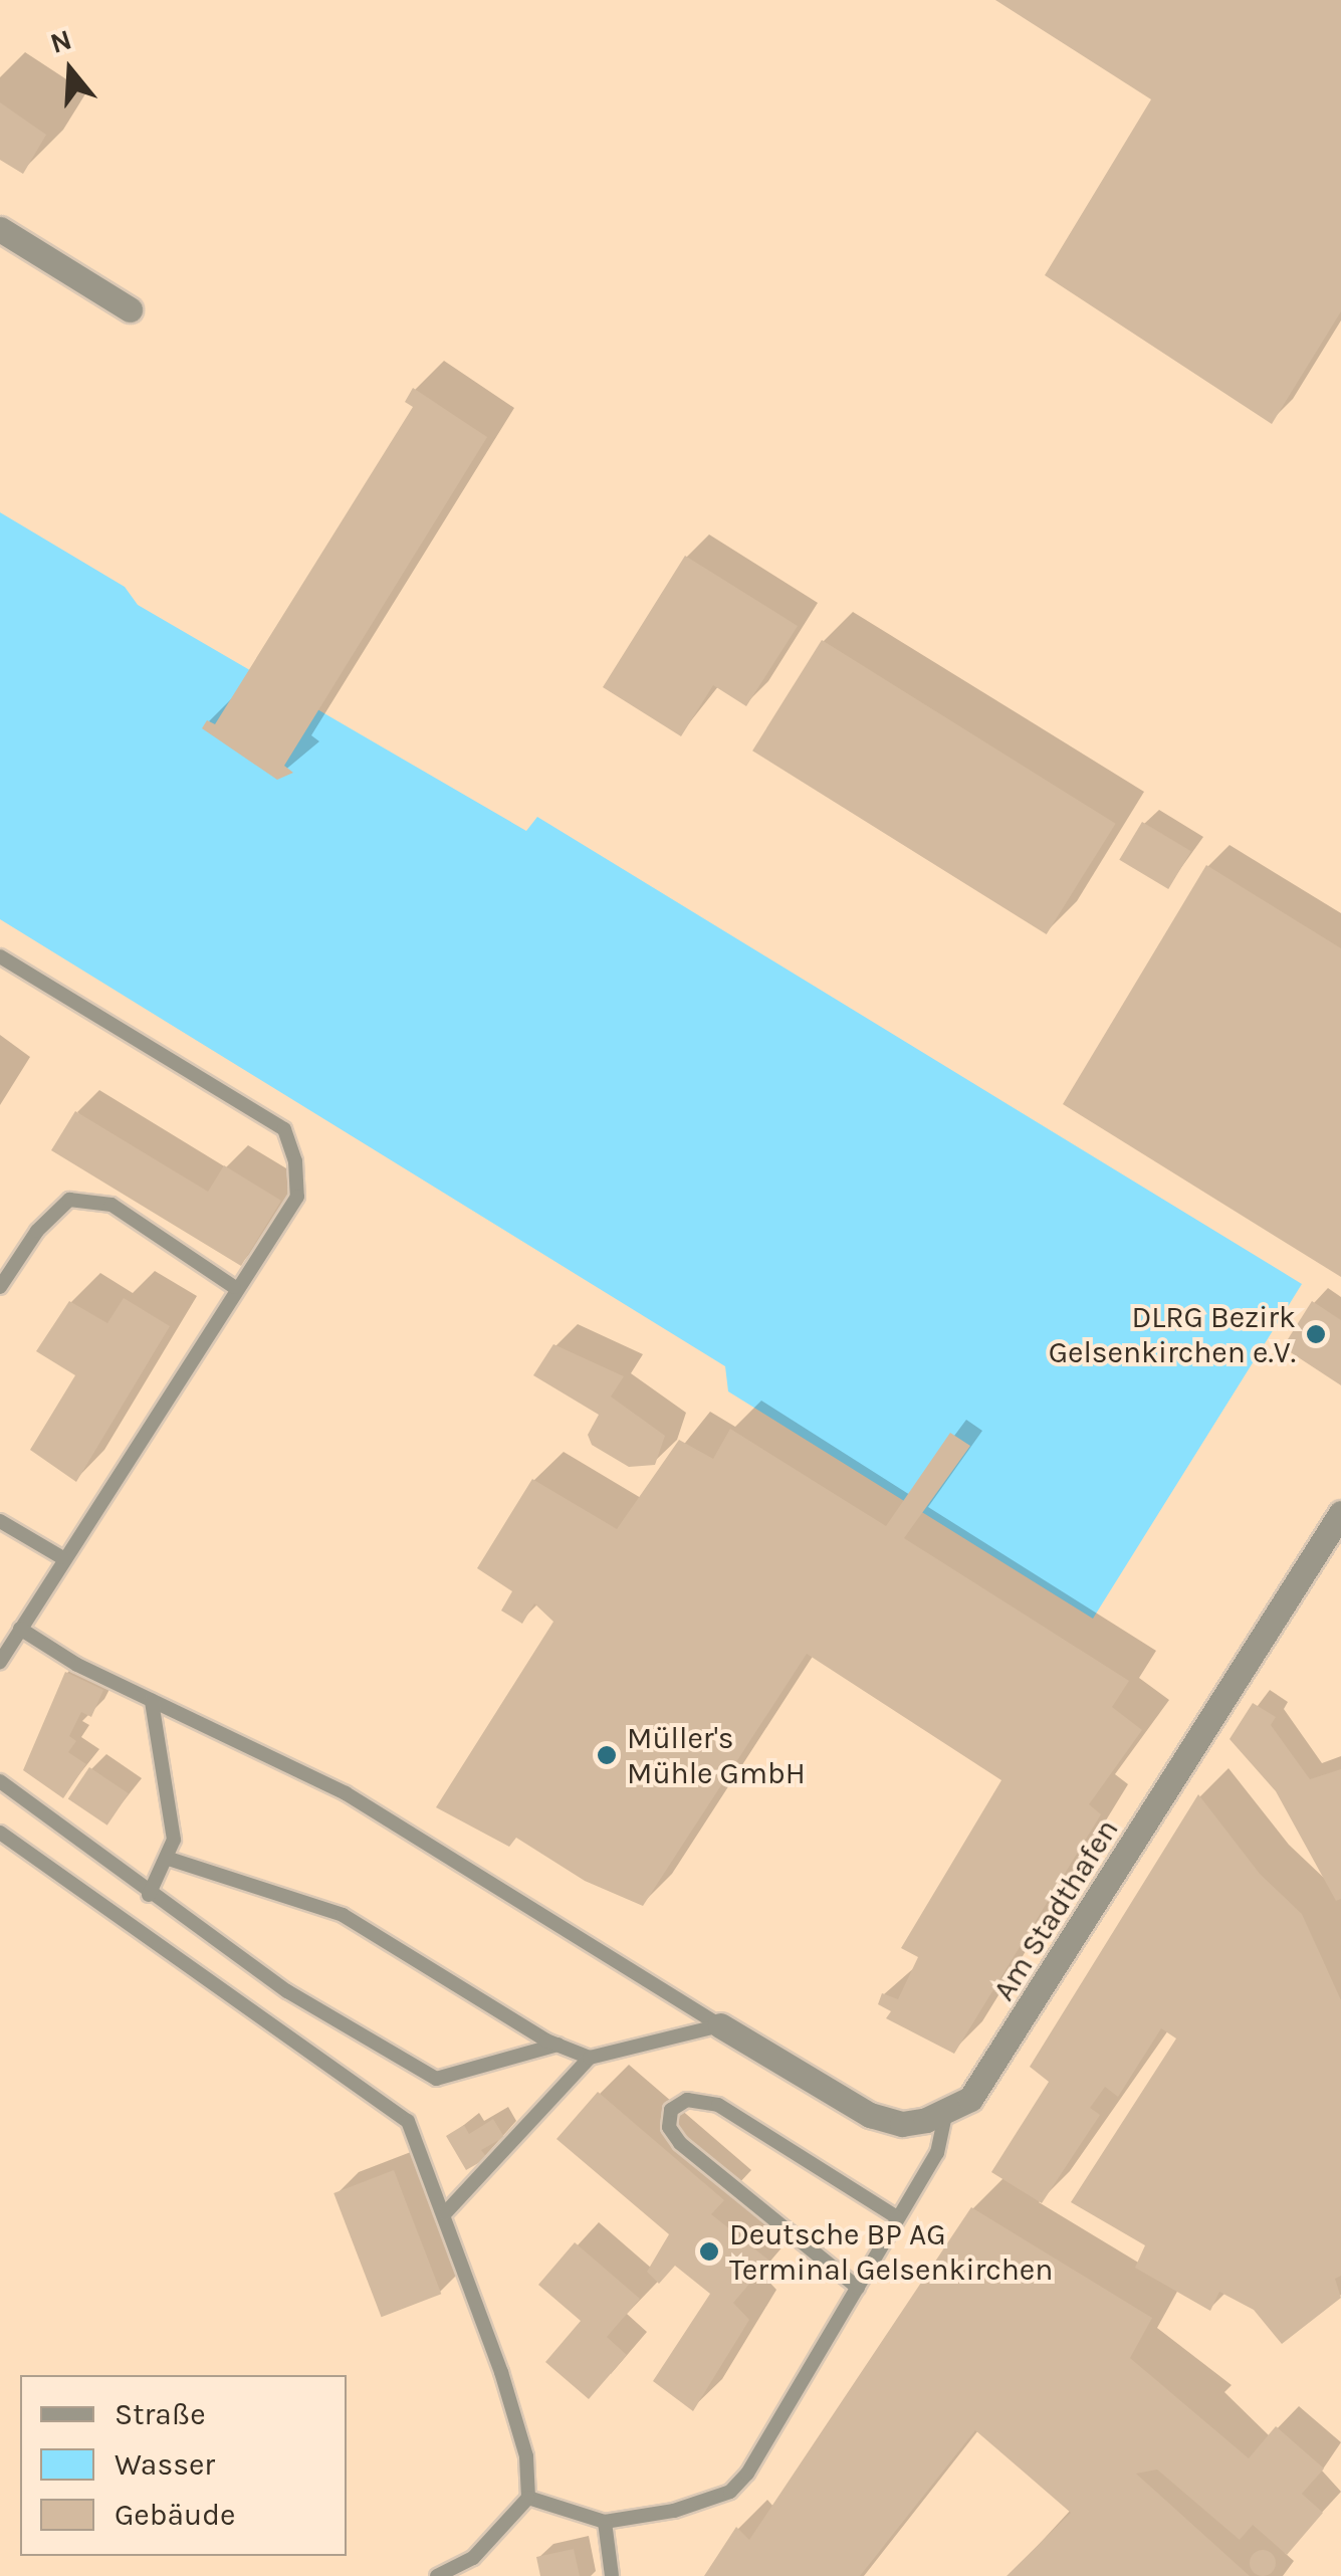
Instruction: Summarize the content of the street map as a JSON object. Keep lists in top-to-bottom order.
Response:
{
  "streets": {
    "street": ["Am Stadthafen"]
  },
  "places": ["DLRG Bezirk Gelsenkirchen e.V.", "Müller's Mühle GmbH", "Deutsche BP AG Terminal Gelsenkirchen"],
  "legend": ["Straße", "Wasser", "Gebäude"],
  "north": "top"
}
